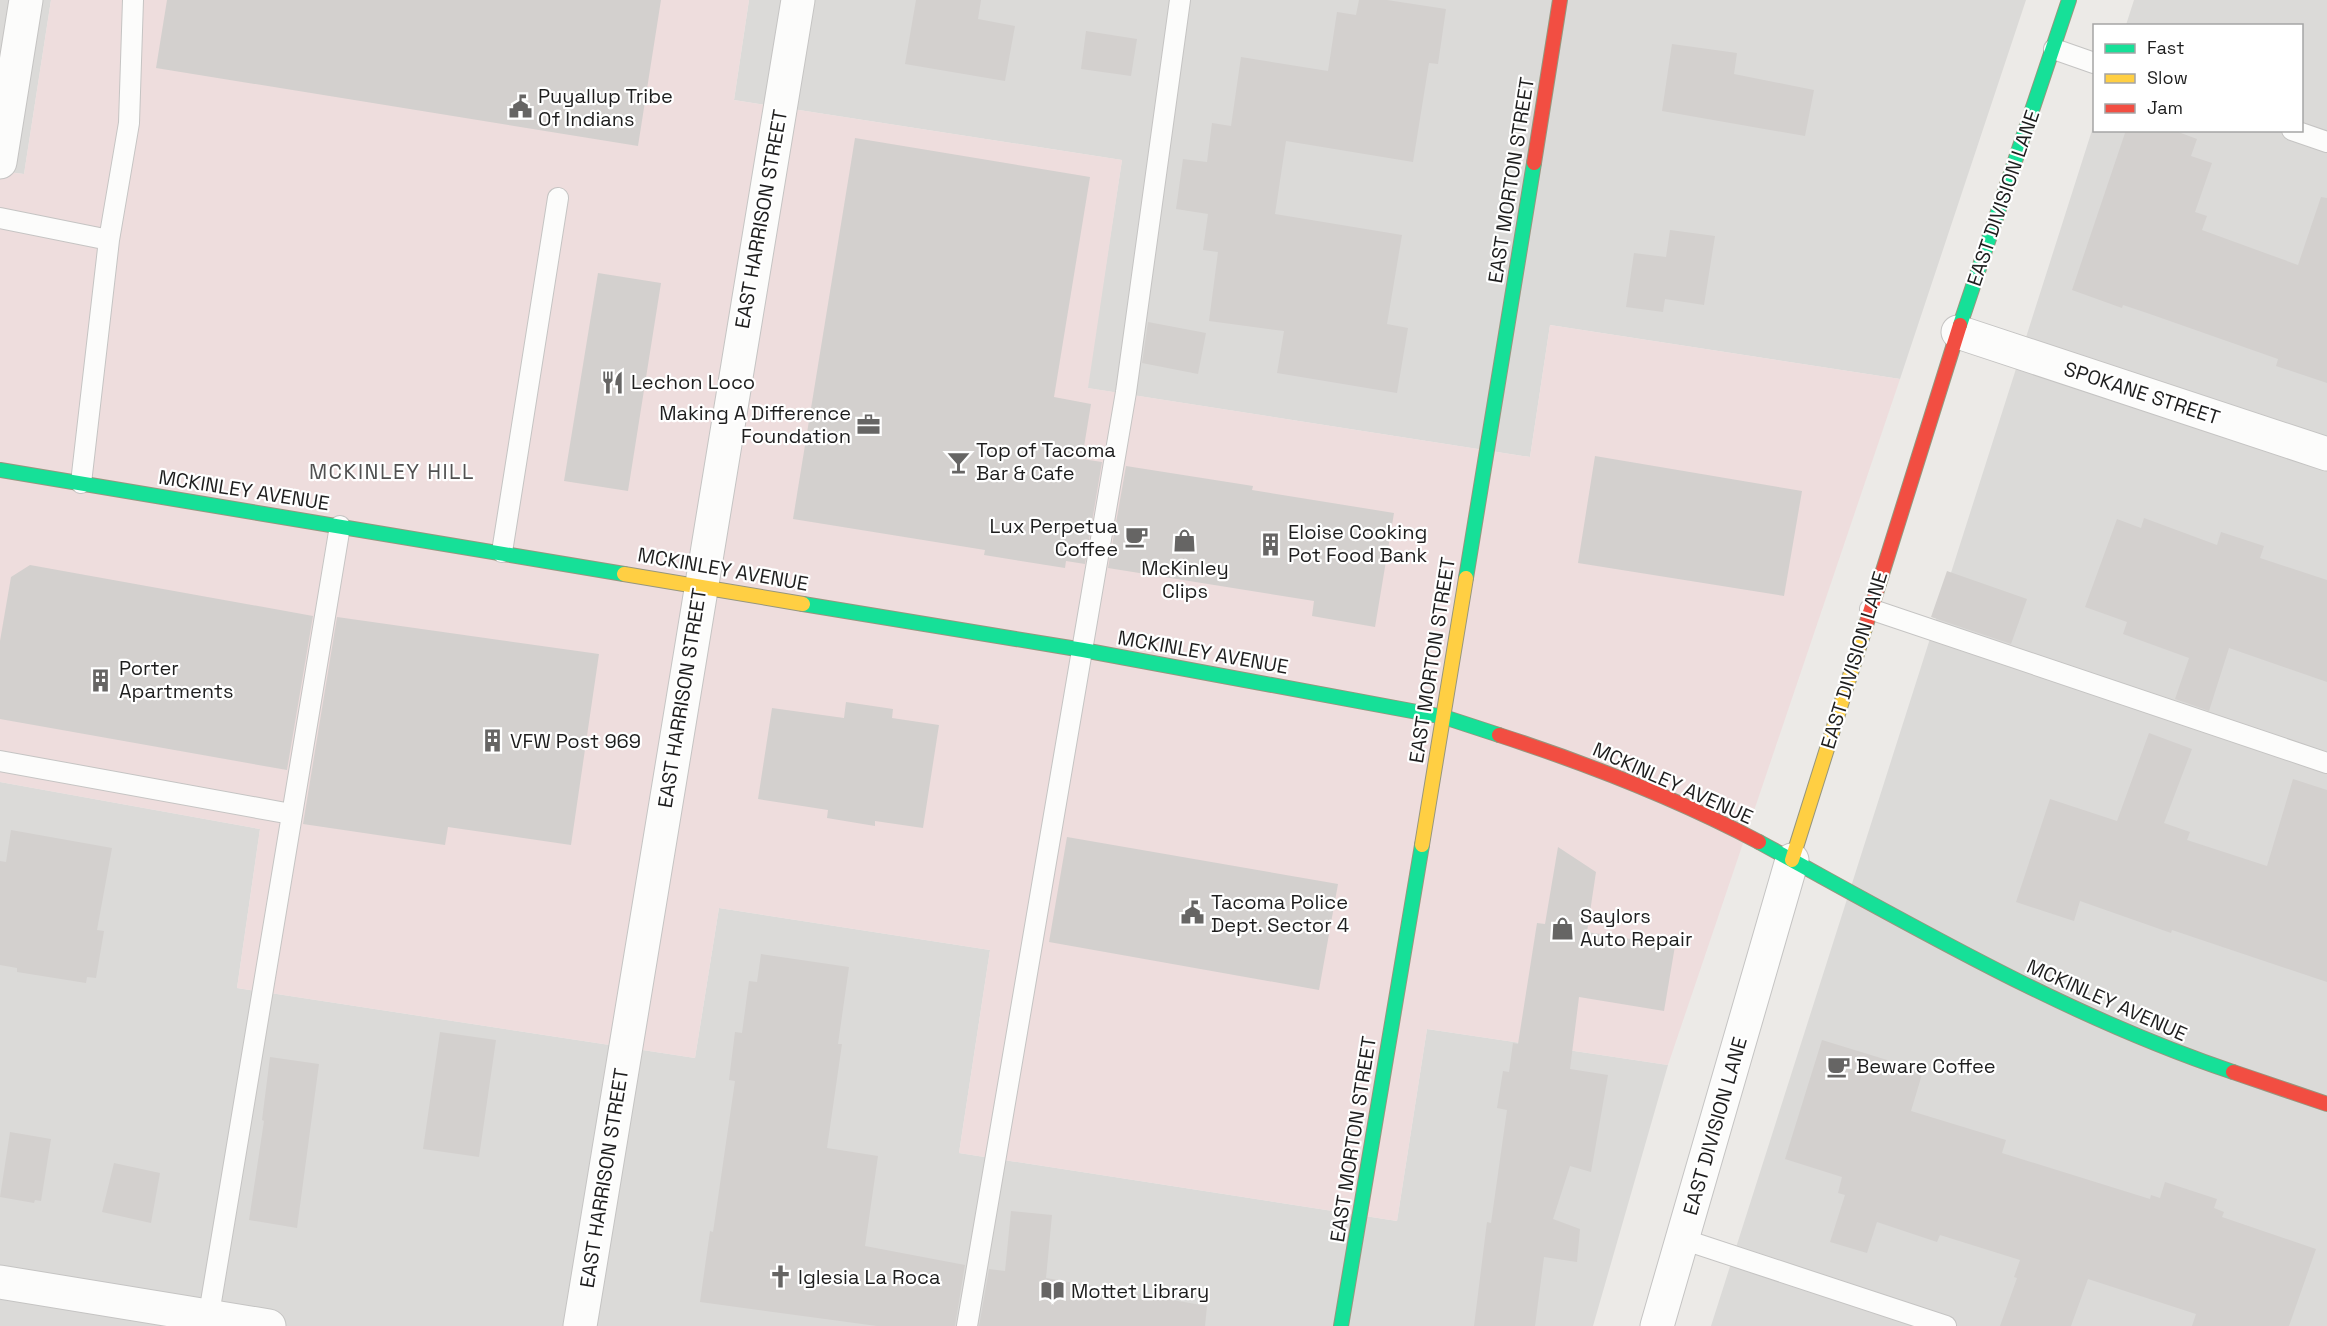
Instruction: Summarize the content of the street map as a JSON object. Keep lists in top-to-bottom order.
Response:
{
  "streets": {
    "street": [
      "EAST MORTON STREET",
      "EAST DIVISION LANE",
      "EAST HARRISON STREET",
      "SPOKANE STREET",
      "MCKINLEY AVENUE"
    ]
  },
  "crossings": [
    ["EAST MORTON STREET", "MCKINLEY AVENUE"],
    ["EAST DIVISION LANE", "SPOKANE STREET"],
    ["EAST DIVISION LANE", "MCKINLEY AVENUE"],
    ["EAST HARRISON STREET", "MCKINLEY AVENUE"]
  ],
  "districts": ["MCKINLEY HILL"],
  "places": {
    "public building": ["Puyallup Tribe Of Indians", "Tacoma Police Dept. Sector 4"],
    "restaurant": ["Lechon Loco"],
    "office": ["Making A Difference Foundation"],
    "bar": ["Top of Tacoma Bar & Cafe"],
    "cafe": ["Lux Perpetua Coffee", "Beware Coffee"],
    "shop": ["McKinley Clips", "Saylors Auto Repair"],
    "building": ["Eloise Cooking Pot Food Bank", "Porter Apartments", "VFW Post 969"],
    "church": ["Iglesia La Roca"],
    "library": ["Mottet Library"]
  },
  "legend": ["Fast", "Slow", "Jam"]
}
